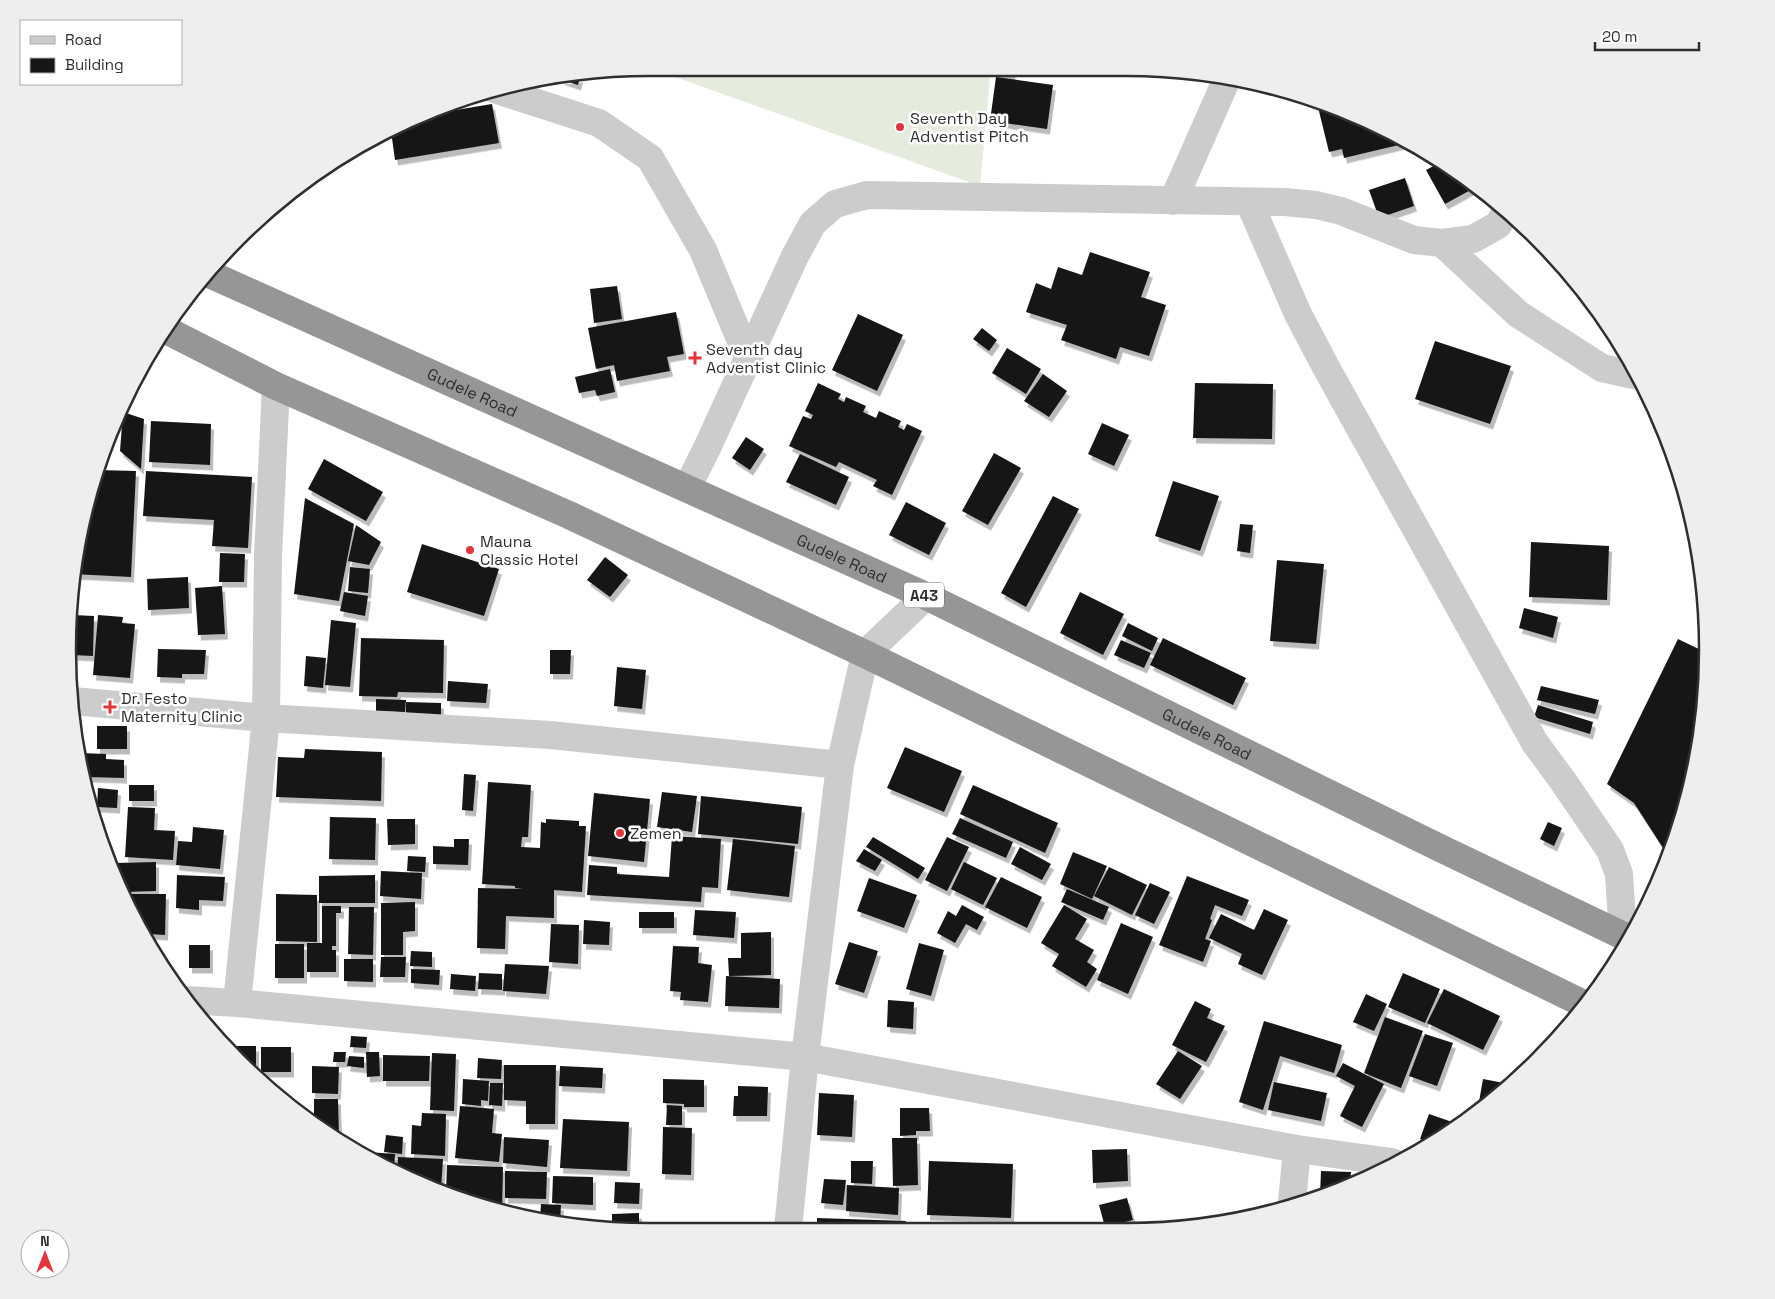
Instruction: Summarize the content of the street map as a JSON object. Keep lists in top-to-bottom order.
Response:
{
  "streets": {
    "highway": ["Gudele Road", "A43"]
  },
  "crossings": [
    ["Gudele Road", "A43"]
  ],
  "places": {
    "other": ["Seventh Day Adventist Pitch", "Mauna Classic Hotel", "Zemen"],
    "health": ["Seventh day Adventist Clinic", "Dr. Festo Maternity Clinic"]
  },
  "legend": ["Road", "Building"],
  "scale_bar": "20 m",
  "north": "top"
}
